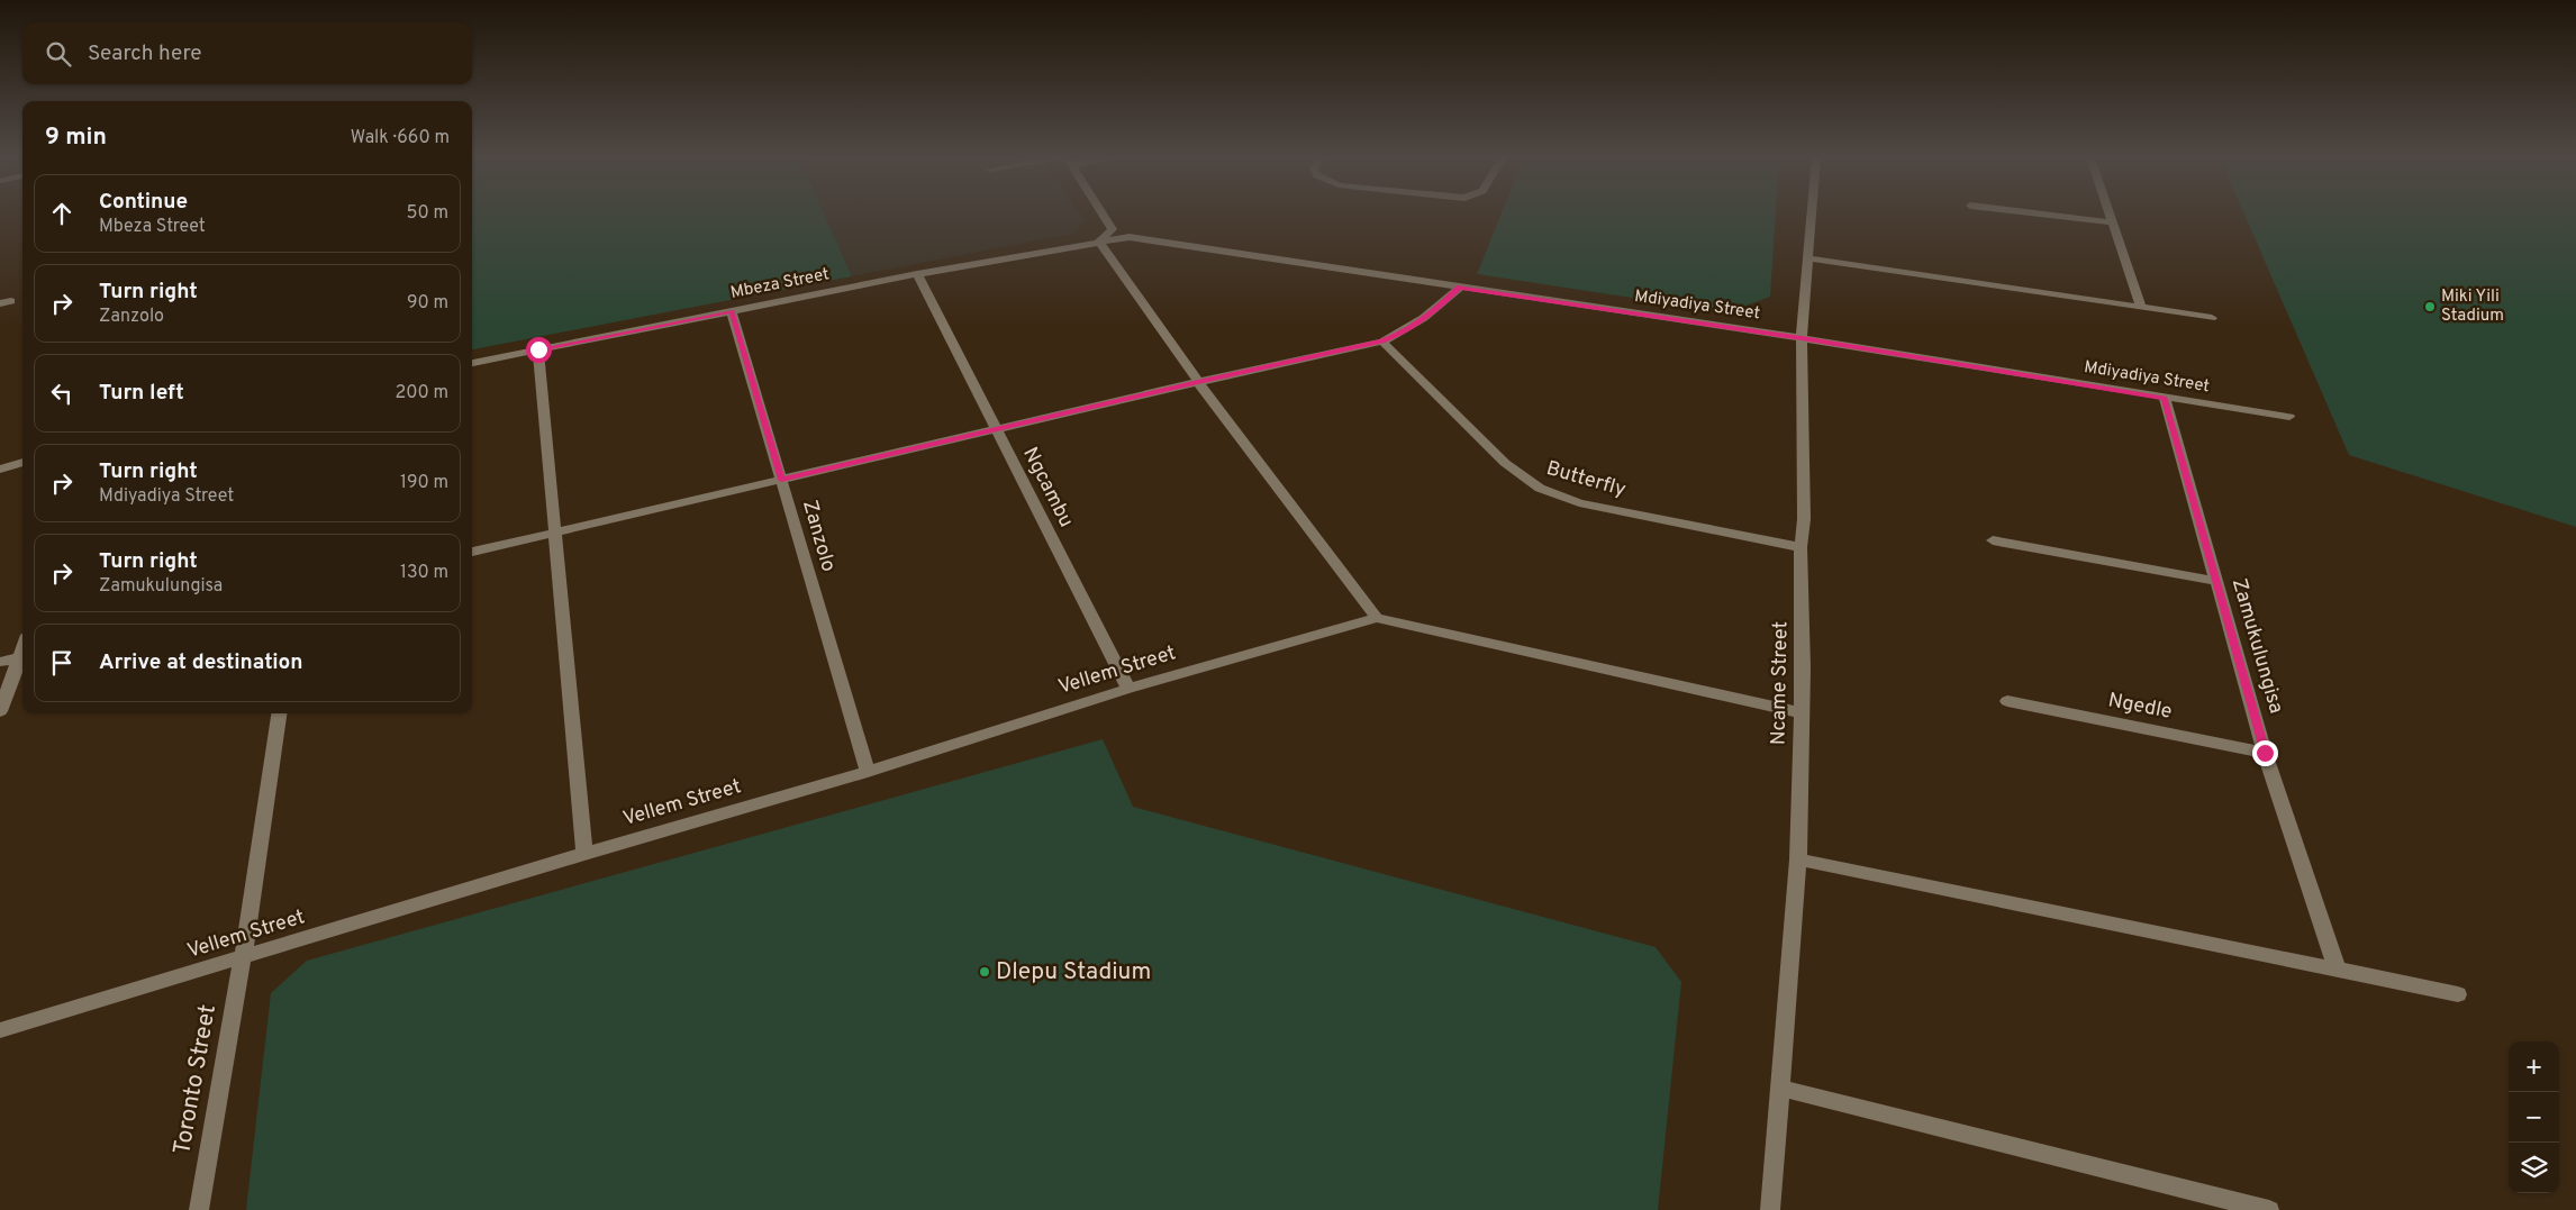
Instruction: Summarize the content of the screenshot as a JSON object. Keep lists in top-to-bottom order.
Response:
{
  "streets": {
    "street": [
      "Mbeza Street",
      "Mdiyadiya Street",
      "Butterfly",
      "Ngcambu",
      "Zanzolo",
      "Zamukulungisa",
      "Vellem Street",
      "Ncame Street",
      "Ngedle",
      "Toronto Street"
    ]
  },
  "crossings": [
    ["Mbeza Street", "Mdiyadiya Street"],
    ["Mbeza Street", "Ngcambu"],
    ["Mbeza Street", "Zanzolo"],
    ["Mdiyadiya Street", "Zamukulungisa"],
    ["Mdiyadiya Street", "Ncame Street"],
    ["Butterfly", "Ncame Street"],
    ["Ngcambu", "Vellem Street"],
    ["Zanzolo", "Vellem Street"],
    ["Zamukulungisa", "Ngedle"],
    ["Vellem Street", "Toronto Street"]
  ],
  "places": ["Miki Yili Stadium", "Dlepu Stadium"],
  "page": {
    "search": "Search here",
    "heading": ["9 min", "Walk · 660 m"],
    "list": [
      ["Continue", "Mbeza Street", "50 m"],
      ["Turn right", "Zanzolo", "90 m"],
      ["Turn left", "200 m"],
      ["Turn right", "Mdiyadiya Street", "190 m"],
      ["Turn right", "Zamukulungisa", "130 m"],
      "Arrive at destination"
    ],
    "map_buttons": ["+", "−"]
  }
}
